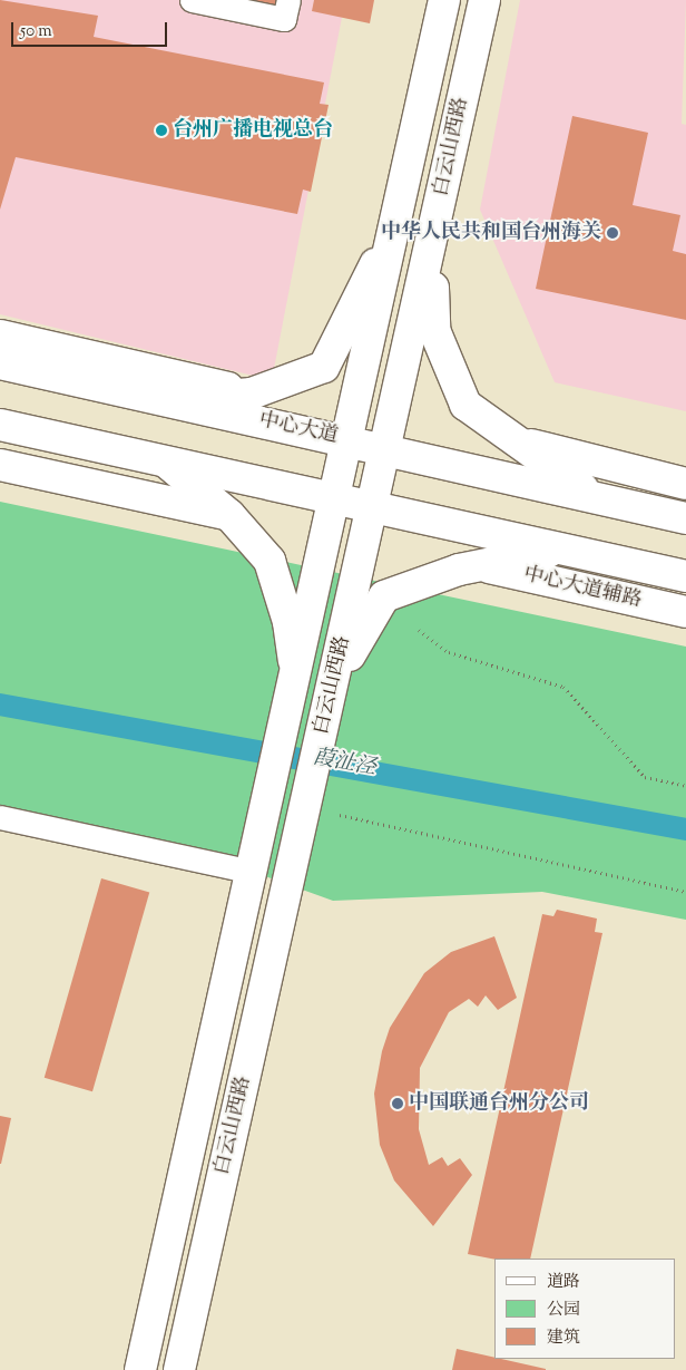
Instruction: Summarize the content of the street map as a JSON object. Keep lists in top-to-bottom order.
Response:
{
  "streets": {
    "main road": ["白云山西路", "中心大道", "中心大道辅路"]
  },
  "crossings": [
    ["白云山西路", "中心大道"]
  ],
  "water": ["葭沚泾"],
  "places": ["台州广播电视总台", "中华人民共和国台州海关", "中国联通台州分公司"],
  "legend": ["道路", "公园", "建筑"],
  "scale_bar": "50 m"
}
